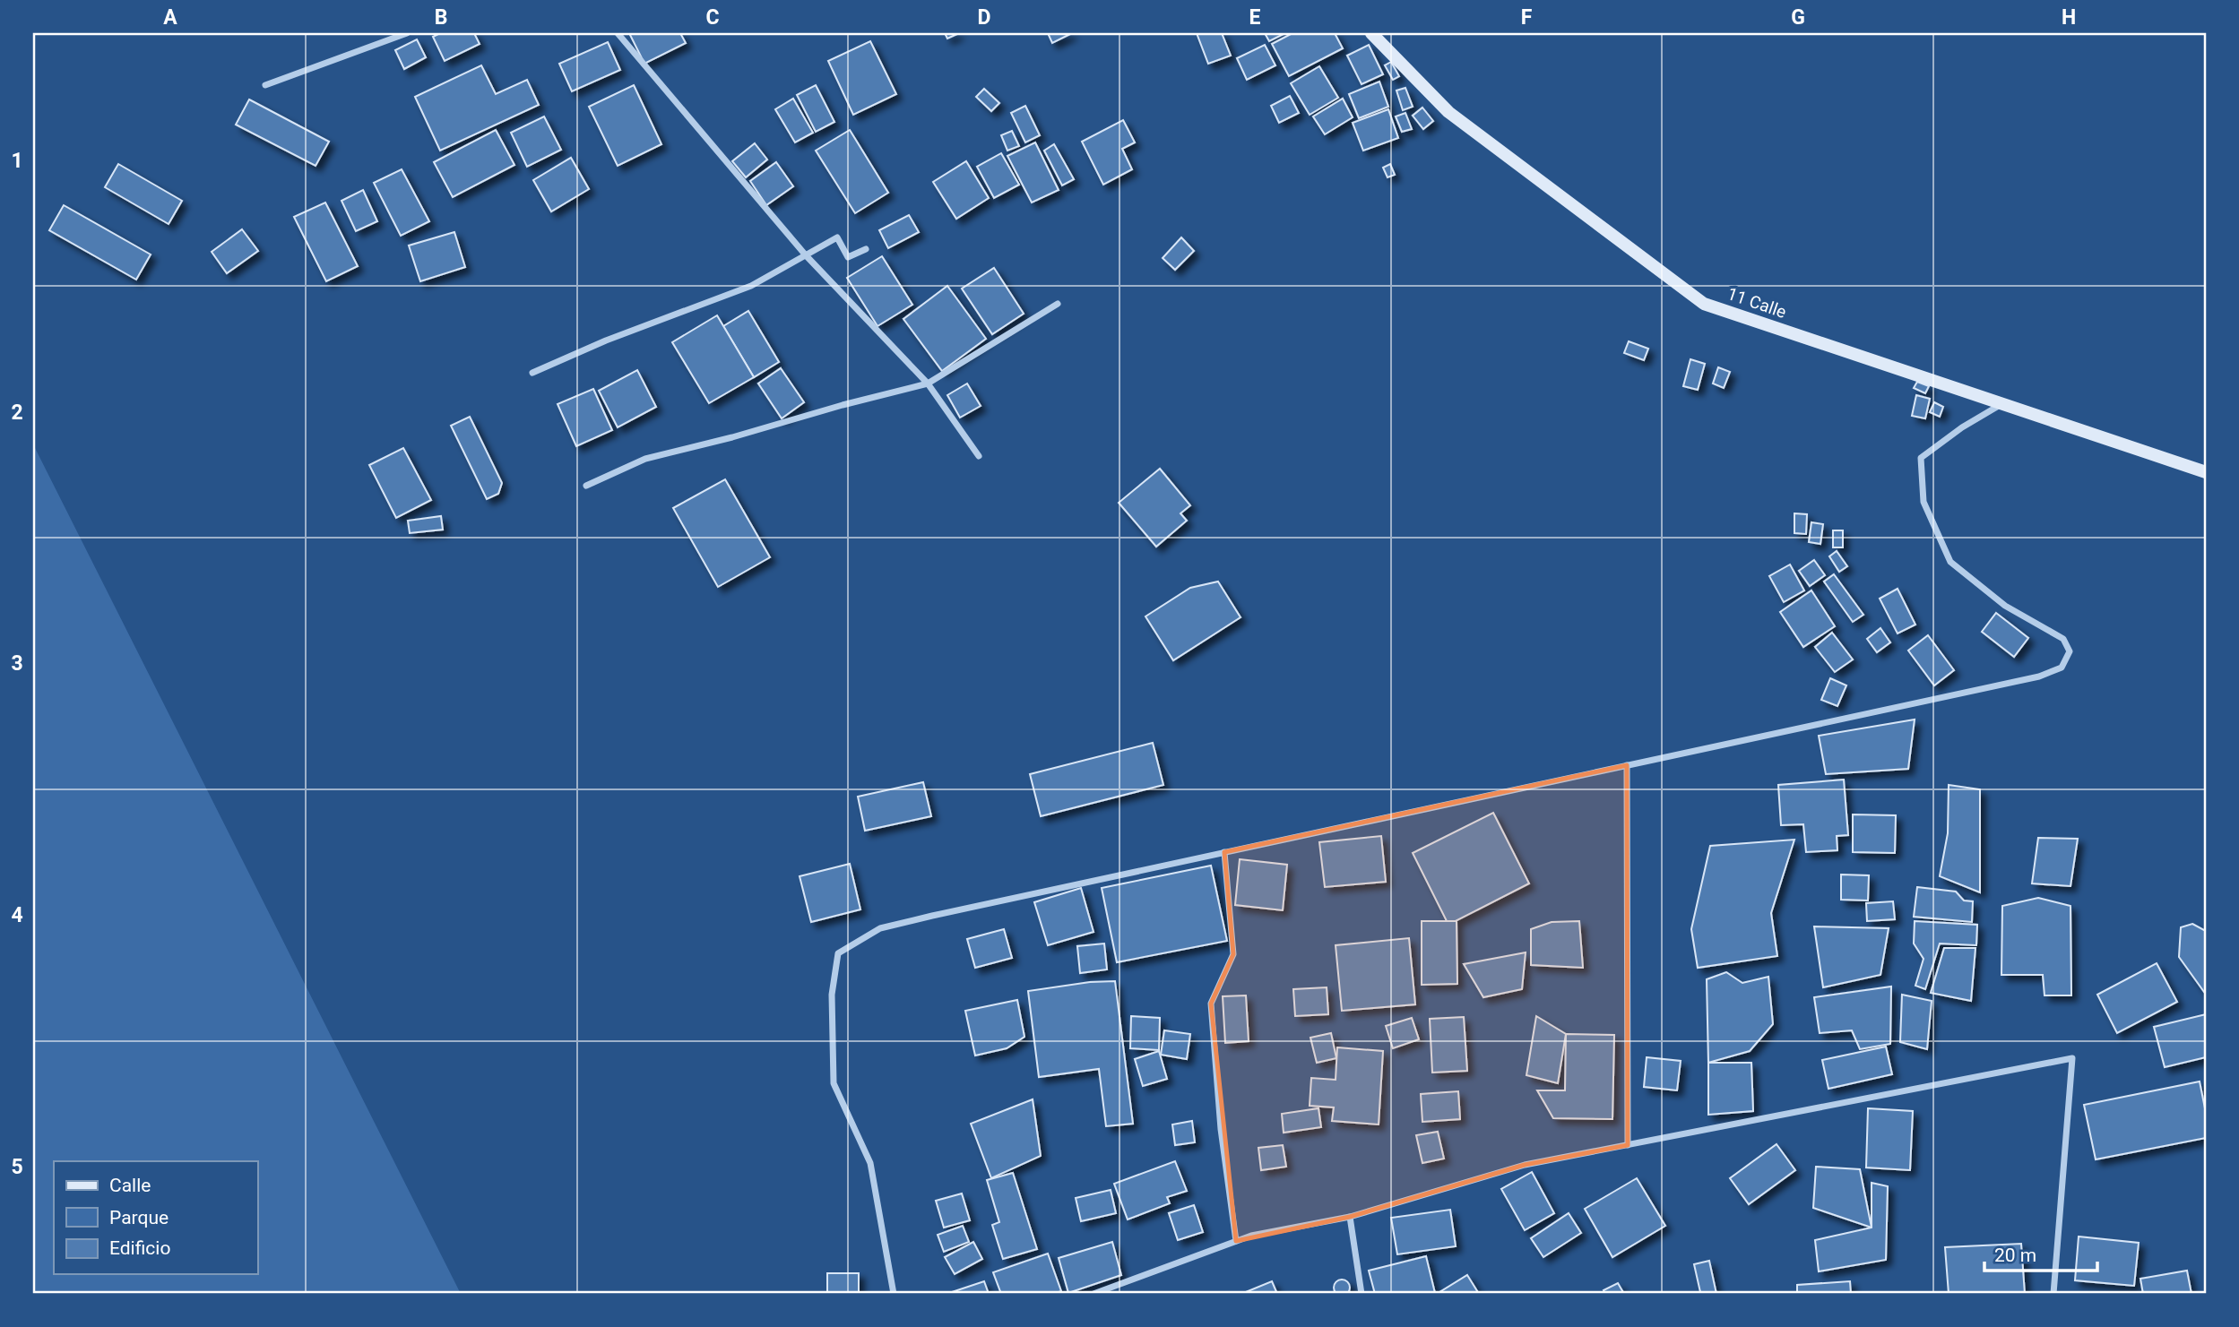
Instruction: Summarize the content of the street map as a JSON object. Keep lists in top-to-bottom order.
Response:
{
  "streets": {
    "street": ["11 Calle"]
  },
  "legend": ["Calle", "Parque", "Edificio"],
  "scale_bar": "20 m",
  "grid": {
    "columns": [
      "A",
      "B",
      "C",
      "D",
      "E",
      "F",
      "G",
      "H"
    ],
    "rows": [
      "1",
      "2",
      "3",
      "4",
      "5"
    ]
  }
}
